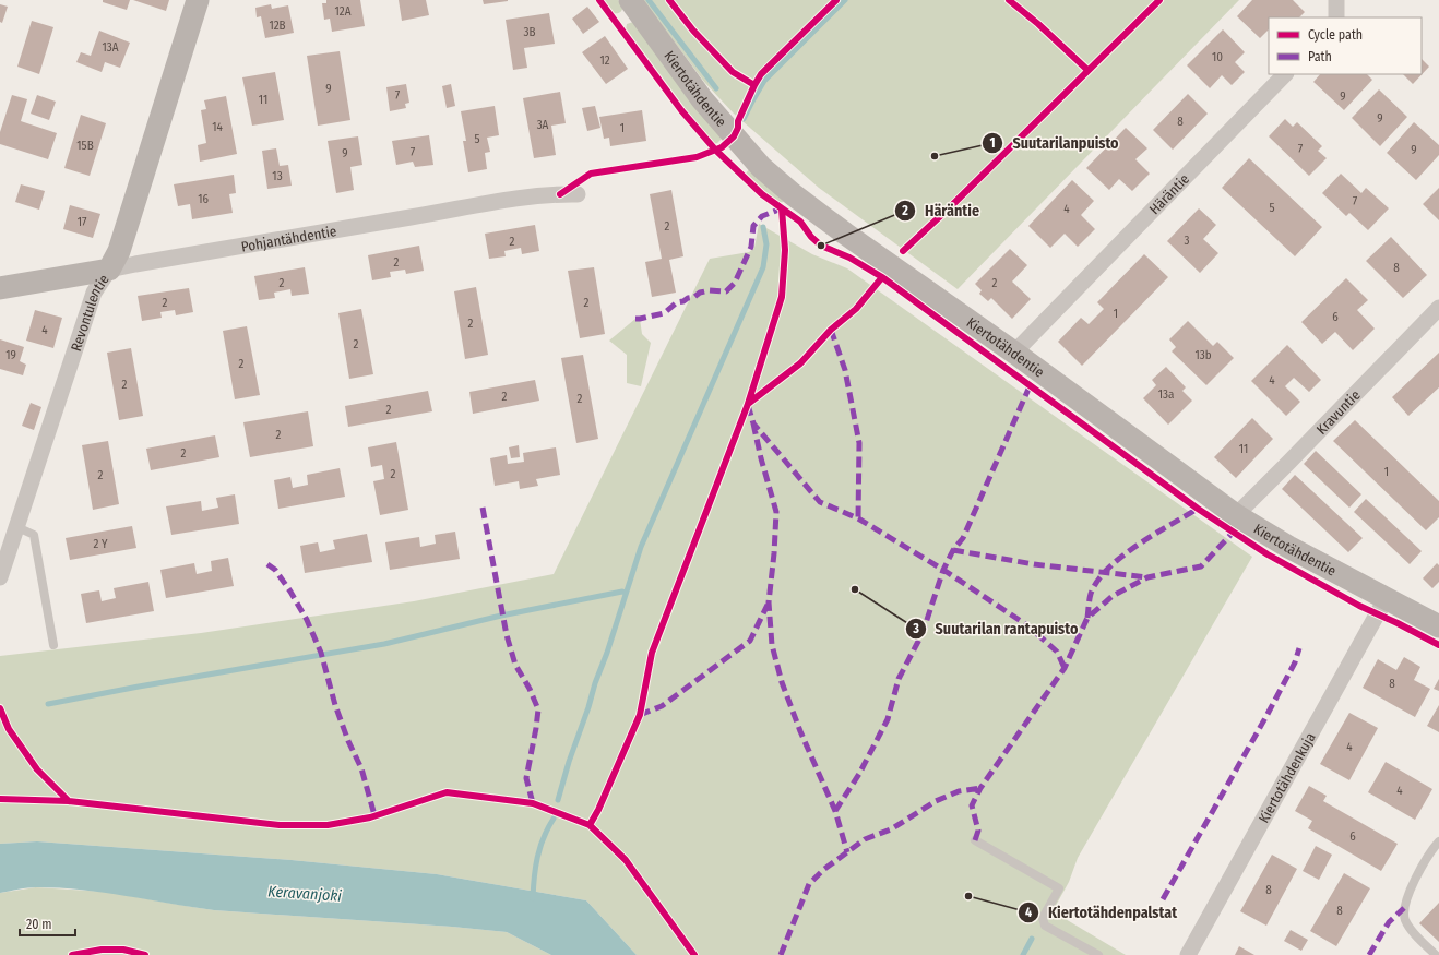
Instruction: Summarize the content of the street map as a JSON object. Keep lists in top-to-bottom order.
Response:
{
  "streets": {
    "street": [
      "Kiertotähdentie",
      "Häräntie",
      "Pohjantähdentie",
      "Revontulentie",
      "Kravuntie",
      "Kiertotähdenkuja"
    ]
  },
  "crossings": [
    ["Kiertotähdentie", "Häräntie"],
    ["Kiertotähdentie", "Kravuntie"],
    ["Kiertotähdentie", "Kiertotähdenkuja"],
    ["Pohjantähdentie", "Revontulentie"]
  ],
  "water": ["Keravanjoki"],
  "places": [
    "Suutarilanpuisto",
    "Häräntie",
    "Suutarilan rantapuisto",
    "Kiertotähdenpalstat"
  ],
  "house_numbers": [
    "12A",
    "12B",
    "3B",
    "13A",
    "10",
    "12",
    "9",
    "7",
    "9",
    "11",
    "9",
    "8",
    "3A",
    "14",
    "1",
    "5",
    "15B",
    "7",
    "9",
    "7",
    "9",
    "13",
    "16",
    "7",
    "5",
    "4",
    "17",
    "2",
    "3",
    "2",
    "2",
    "8",
    "2",
    "2",
    "2",
    "2",
    "1",
    "6",
    "2",
    "4",
    "2",
    "19",
    "13b",
    "2",
    "4",
    "2",
    "13a",
    "2",
    "2",
    "2",
    "2",
    "11",
    "2",
    "1",
    "2",
    "2",
    "2 Y",
    "8",
    "4",
    "4",
    "6",
    "8",
    "8"
  ],
  "legend": ["Cycle path", "Path"],
  "scale_bar": "20 m"
}
